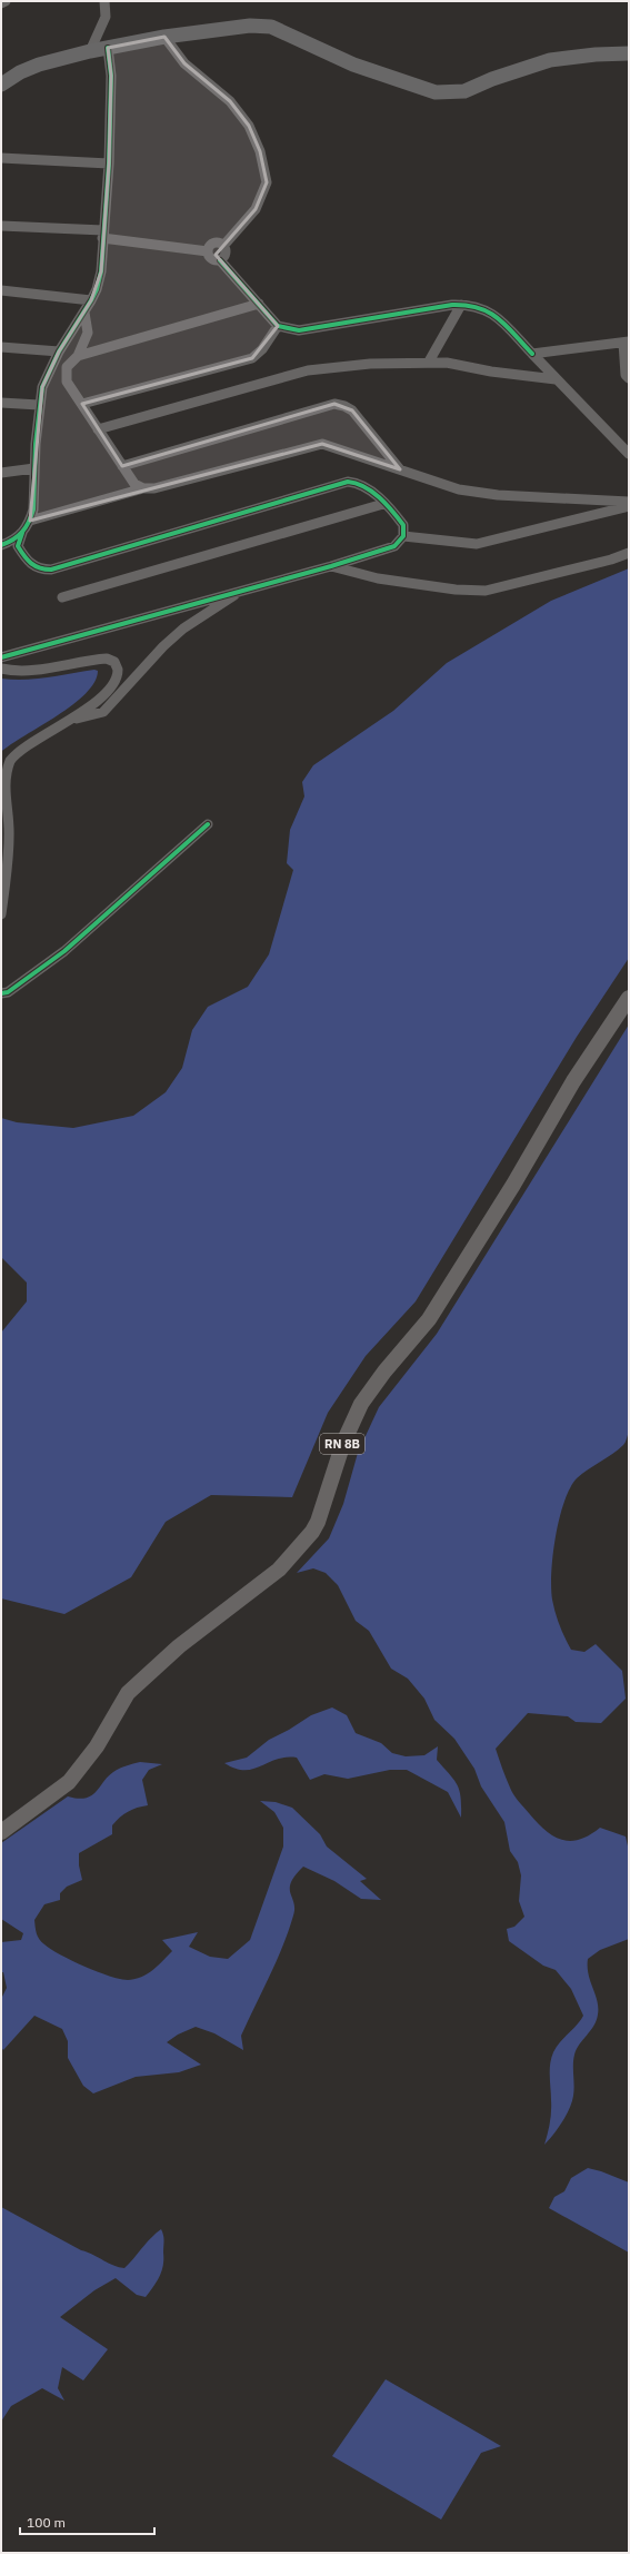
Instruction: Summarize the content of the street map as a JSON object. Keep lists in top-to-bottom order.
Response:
{
  "streets": {
    "main road": ["RN 8B"]
  },
  "scale_bar": "100 m"
}
